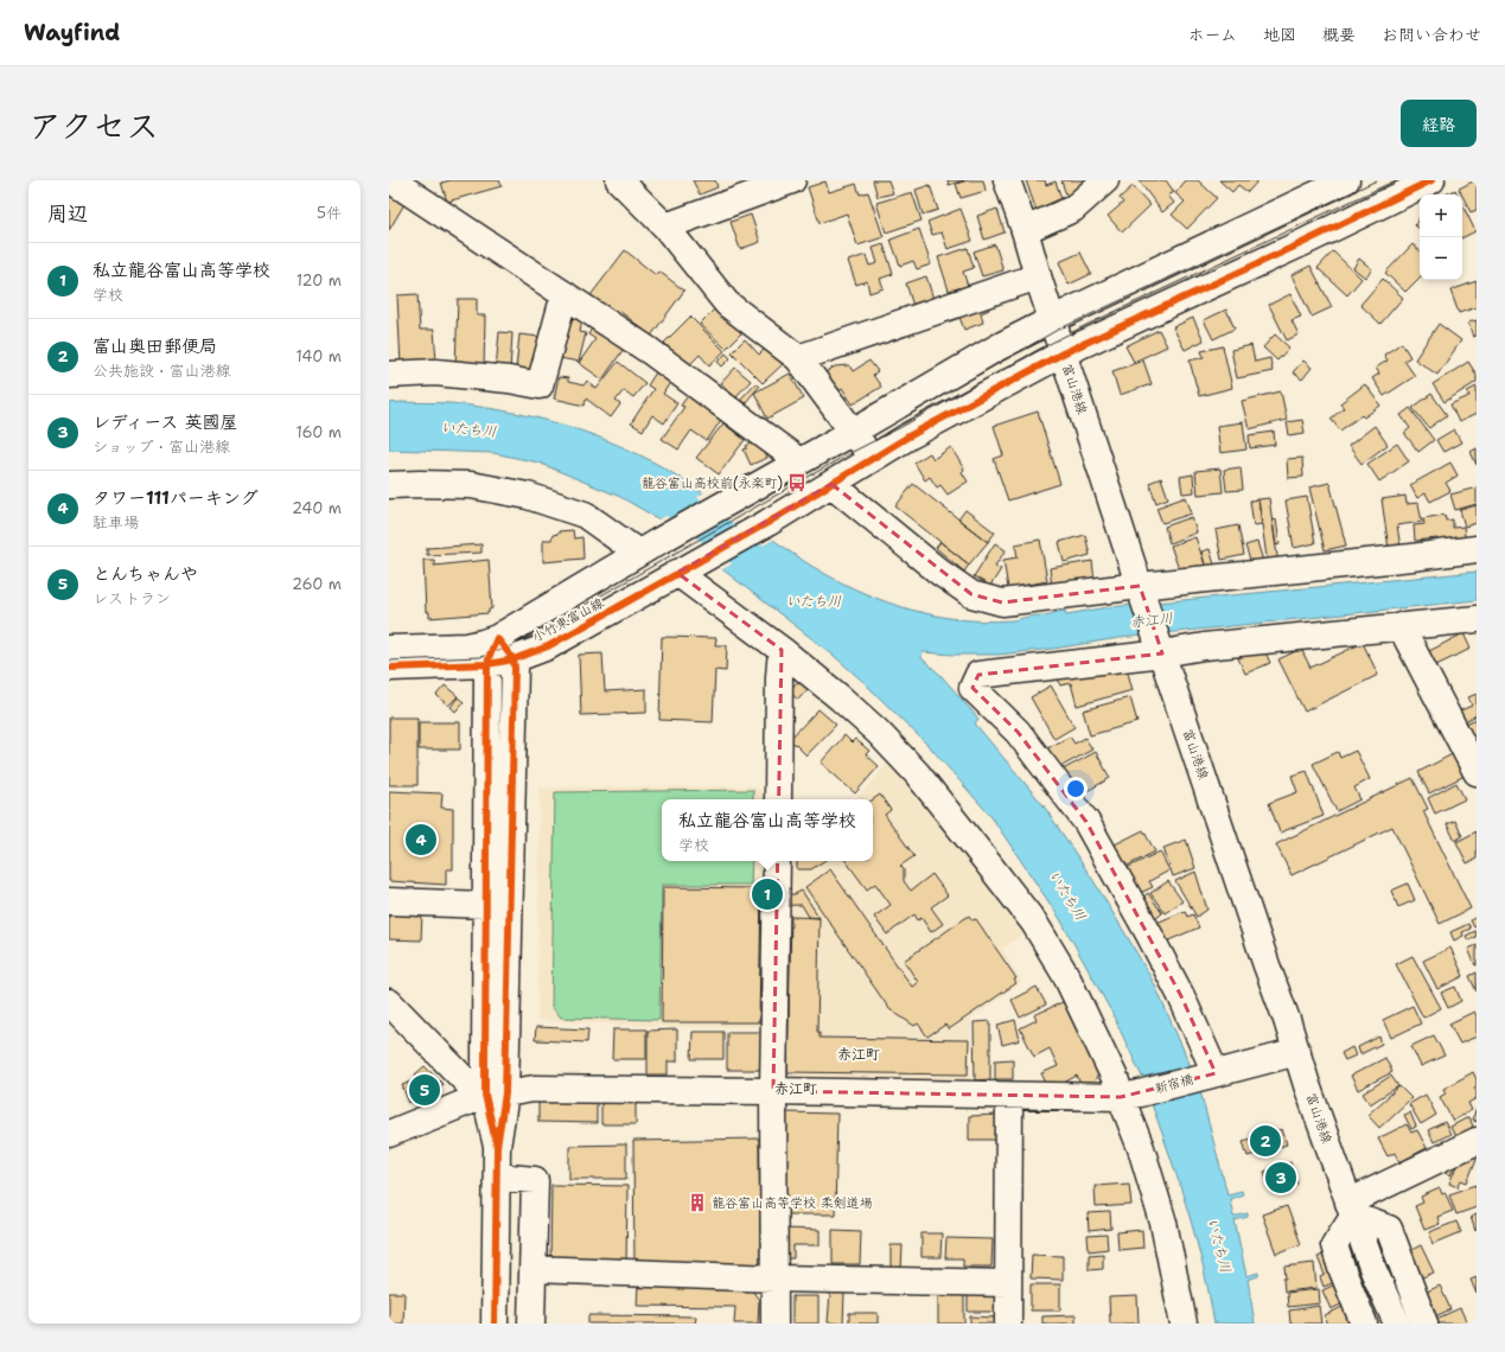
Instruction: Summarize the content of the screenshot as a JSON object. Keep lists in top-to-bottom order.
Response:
{
  "streets": {
    "street": ["富山港線", "小竹東富山線", "新宿橋"]
  },
  "crossings": [
    ["富山港線", "小竹東富山線"],
    ["富山港線", "新宿橋"]
  ],
  "districts": ["赤江町", "赤江町"],
  "water": ["いたち川", "赤江川"],
  "places": {
    "bus stop": ["龍谷富山高校前(永楽町)"],
    "building": ["龍谷富山高等学校 柔剣道場"]
  },
  "page": {
    "header": "Wayfind",
    "nav": [
      "ホーム",
      "地図",
      "概要",
      "お問い合わせ"
    ],
    "title": "アクセス",
    "buttons": "経路",
    "heading": ["周辺", "5件"],
    "map_buttons": ["+", "−"],
    "list": [
      {
        "mark": "1",
        "name": "私立龍谷富山高等学校",
        "note": "学校",
        "value": "120 m"
      },
      {
        "mark": "2",
        "name": "富山奥田郵便局",
        "note": "公共施設 · 富山港線",
        "value": "140 m"
      },
      {
        "mark": "3",
        "name": "レディース 英國屋",
        "note": "ショップ · 富山港線",
        "value": "160 m"
      },
      {
        "mark": "4",
        "name": "タワー111パーキング",
        "note": "駐車場",
        "value": "240 m"
      },
      {
        "mark": "5",
        "name": "とんちゃんや",
        "note": "レストラン",
        "value": "260 m"
      }
    ],
    "popup": ["私立龍谷富山高等学校", "学校"],
    "pins": [
      "4",
      "1",
      "5",
      "2",
      "3"
    ]
  }
}
